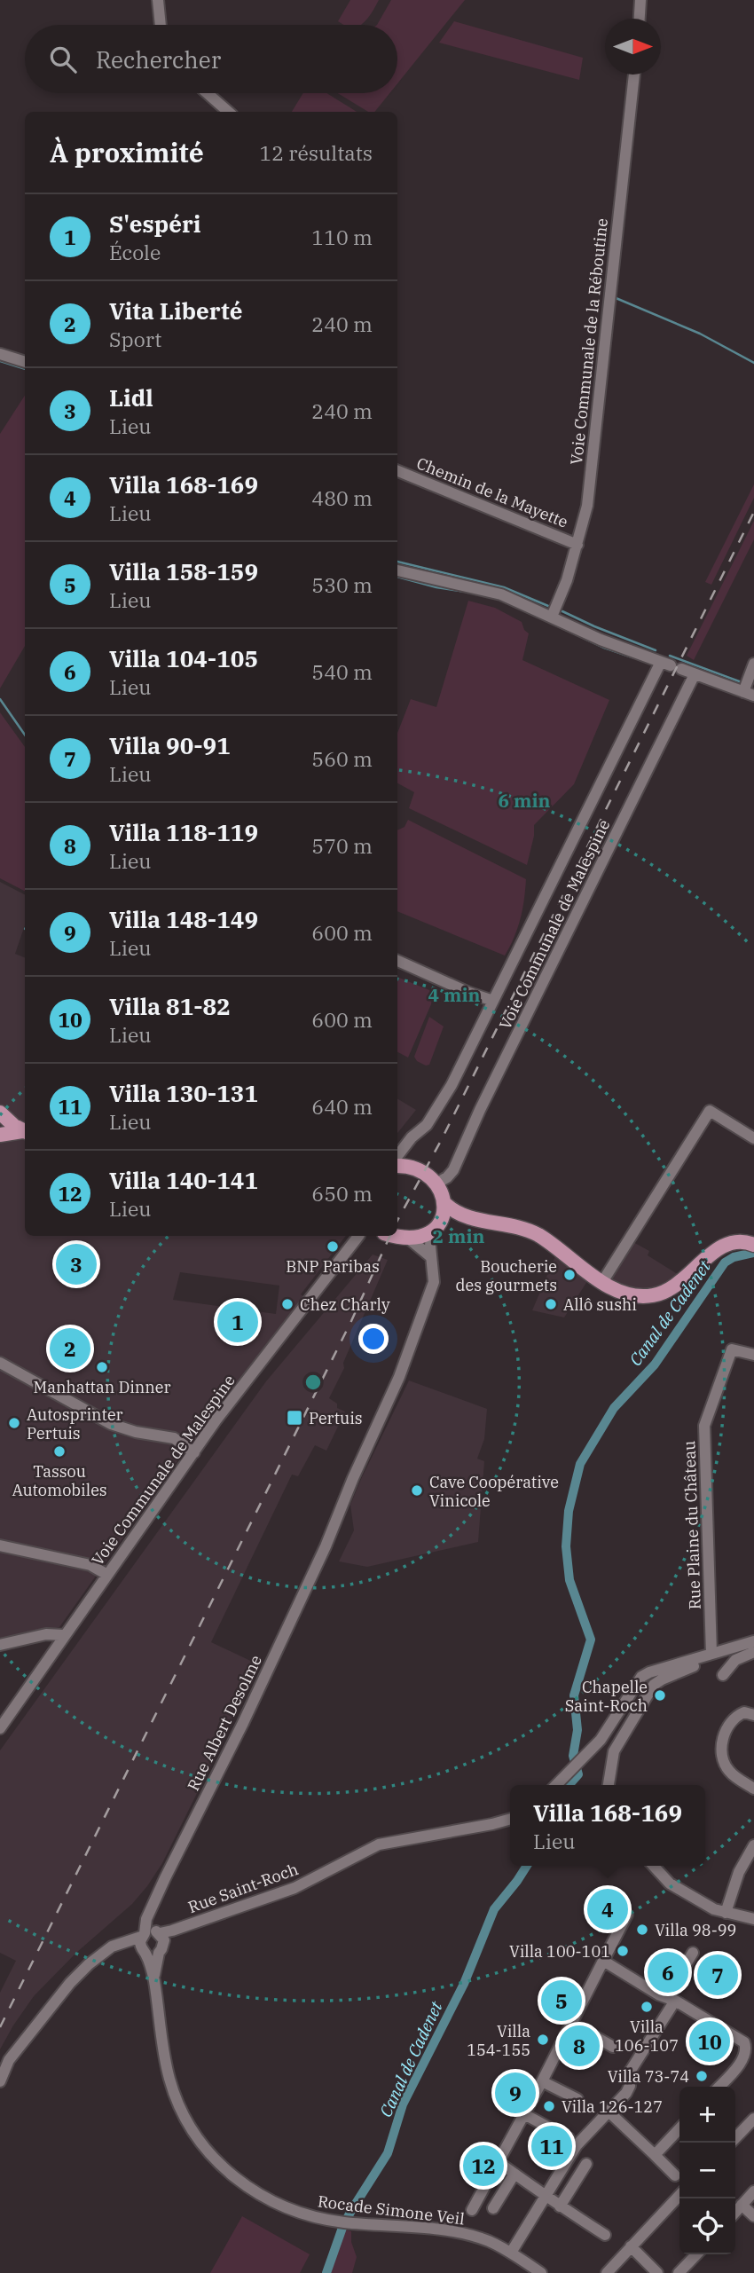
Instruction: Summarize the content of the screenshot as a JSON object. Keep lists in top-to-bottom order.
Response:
{
  "streets": {
    "street": [
      "Voie Communale de la Réboutine",
      "Chemin de la Mayette",
      "Voie Communale de Malespine",
      "Rue Plaine du Château",
      "Rue Albert Desolme",
      "Rue Saint-Roch",
      "Rocade Simone Veil"
    ]
  },
  "crossings": [
    ["Voie Communale de la Réboutine", "Chemin de la Mayette"],
    ["Rue Albert Desolme", "Rue Saint-Roch"],
    ["Rue Albert Desolme", "Rocade Simone Veil"],
    ["Rue Saint-Roch", "Rocade Simone Veil"]
  ],
  "water": ["Canal de Cadenet"],
  "places": {
    "other": [
      "BNP Paribas",
      "Boucherie des gourmets",
      "Chez Charly",
      "Allô sushi",
      "Manhattan Dinner",
      "Autosprinter Pertuis",
      "Tassou Automobiles",
      "Cave Coopérative Vinicole",
      "Chapelle Saint-Roch",
      "Villa 98-99",
      "Villa 100-101",
      "Villa 106-107",
      "Villa 154-155",
      "Villa 73-74",
      "Villa 126-127"
    ],
    "transit": ["Pertuis"]
  },
  "north": "right",
  "page": {
    "search": "Rechercher",
    "heading": ["À proximité", "12 résultats"],
    "list": [
      {
        "mark": "1",
        "name": "S'espéri",
        "note": "École",
        "value": "110 m"
      },
      {
        "mark": "2",
        "name": "Vita Liberté",
        "note": "Sport",
        "value": "240 m"
      },
      {
        "mark": "3",
        "name": "Lidl",
        "note": "Lieu",
        "value": "240 m"
      },
      {
        "mark": "4",
        "name": "Villa 168-169",
        "note": "Lieu",
        "value": "480 m"
      },
      {
        "mark": "5",
        "name": "Villa 158-159",
        "note": "Lieu",
        "value": "530 m"
      },
      {
        "mark": "6",
        "name": "Villa 104-105",
        "note": "Lieu",
        "value": "540 m"
      },
      {
        "mark": "7",
        "name": "Villa 90-91",
        "note": "Lieu",
        "value": "560 m"
      },
      {
        "mark": "8",
        "name": "Villa 118-119",
        "note": "Lieu",
        "value": "570 m"
      },
      {
        "mark": "9",
        "name": "Villa 148-149",
        "note": "Lieu",
        "value": "600 m"
      },
      {
        "mark": "10",
        "name": "Villa 81-82",
        "note": "Lieu",
        "value": "600 m"
      },
      {
        "mark": "11",
        "name": "Villa 130-131",
        "note": "Lieu",
        "value": "640 m"
      },
      {
        "mark": "12",
        "name": "Villa 140-141",
        "note": "Lieu",
        "value": "650 m"
      }
    ],
    "pins": [
      "3",
      "1",
      "2",
      "4",
      "6",
      "7",
      "5",
      "10",
      "8",
      "9",
      "11",
      "12"
    ],
    "popup": ["Villa 168-169", "Lieu"],
    "map_buttons": ["+", "−"]
  },
  "rings": ["6 min", "4 min", "2 min"]
}
